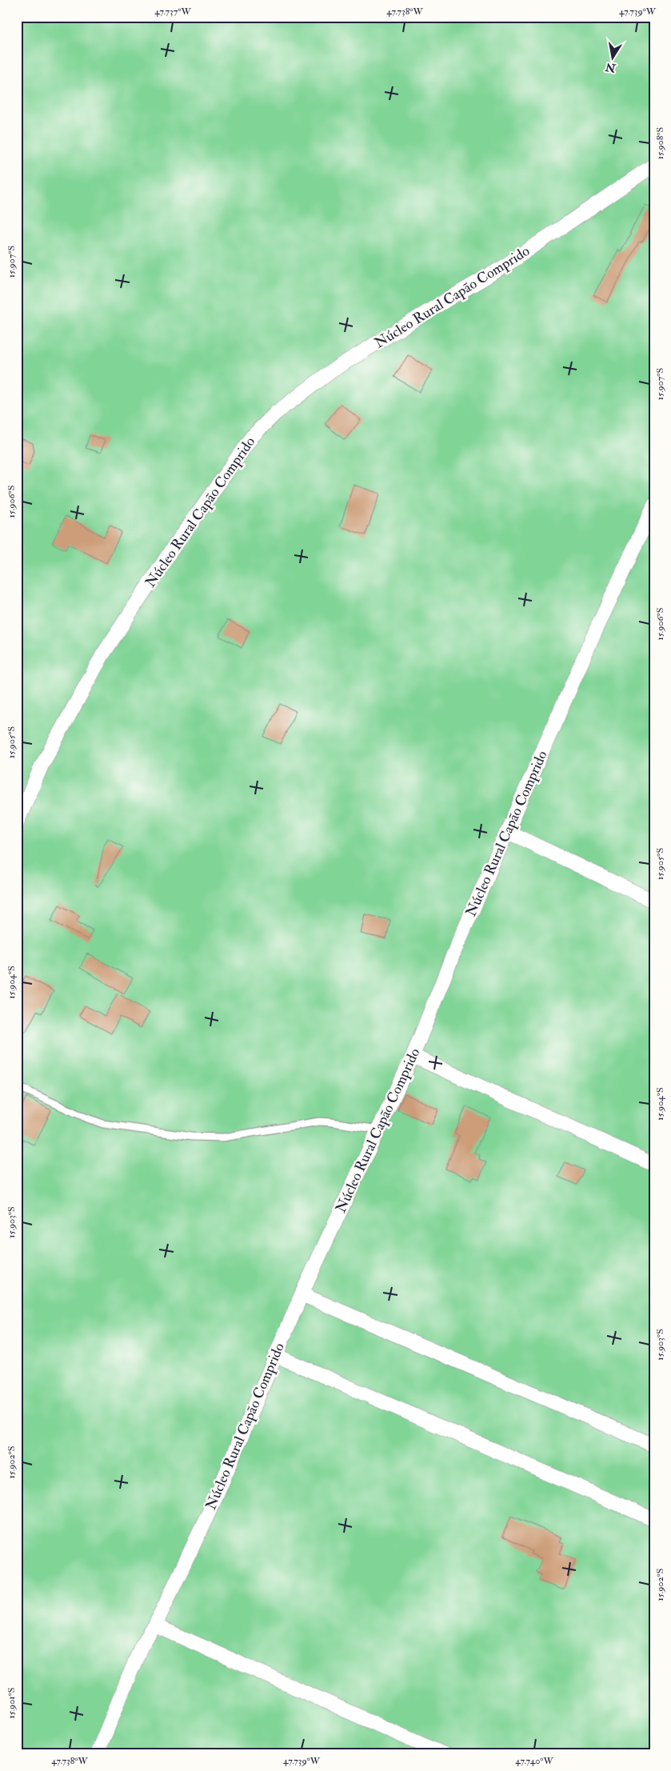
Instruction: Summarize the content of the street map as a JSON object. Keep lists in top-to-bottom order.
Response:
{
  "streets": {
    "street": ["Núcleo Rural Capão Comprido"]
  },
  "north": "bottom",
  "coordinates": [
    "47.737°W",
    "47.738°W",
    "47.739°W",
    "15.908°S",
    "15.907°S",
    "15.906°S",
    "15.905°S",
    "15.904°S",
    "15.903°S",
    "15.902°S",
    "15.901°S",
    "47.740°W"
  ]
}
